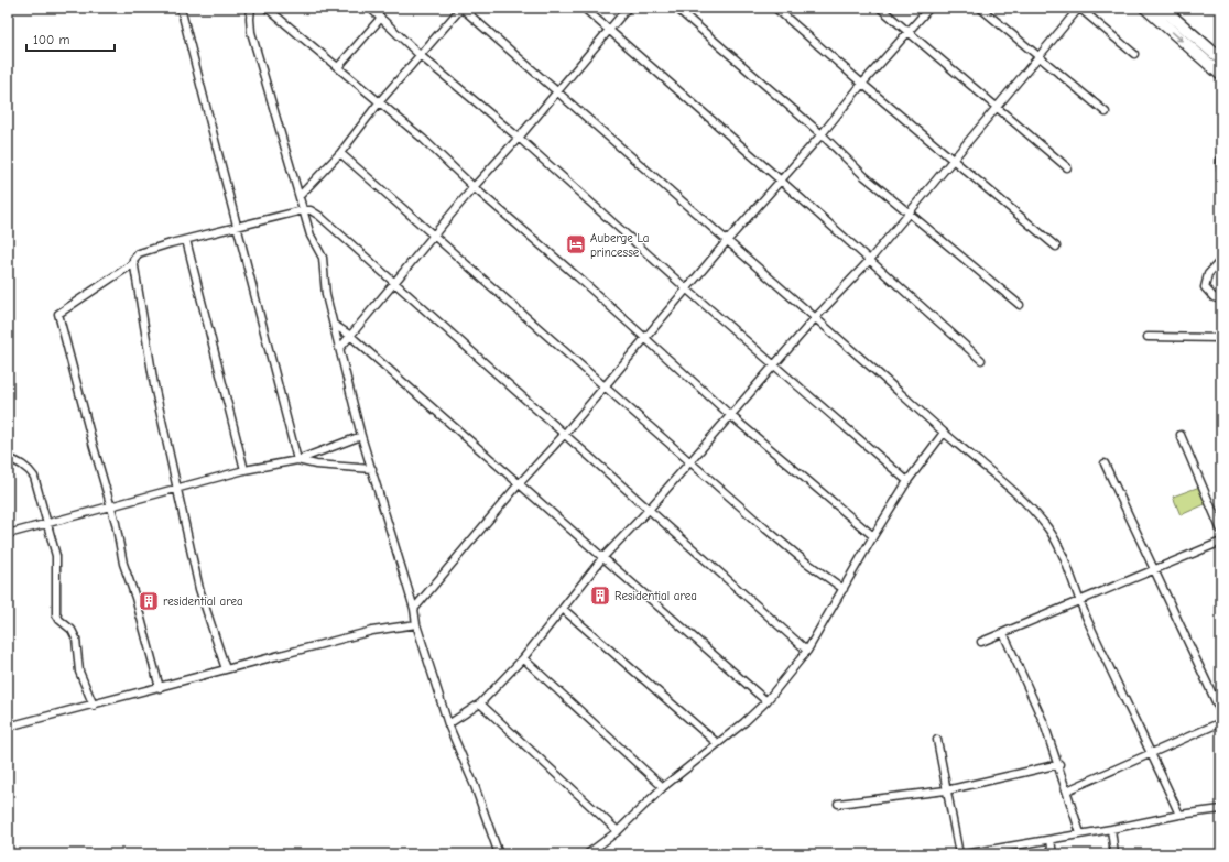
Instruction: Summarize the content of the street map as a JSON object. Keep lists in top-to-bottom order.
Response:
{
  "places": {
    "hotel": ["Auberge La princesse"],
    "building": ["Residential area", "residential area"]
  },
  "scale_bar": "100 m"
}
